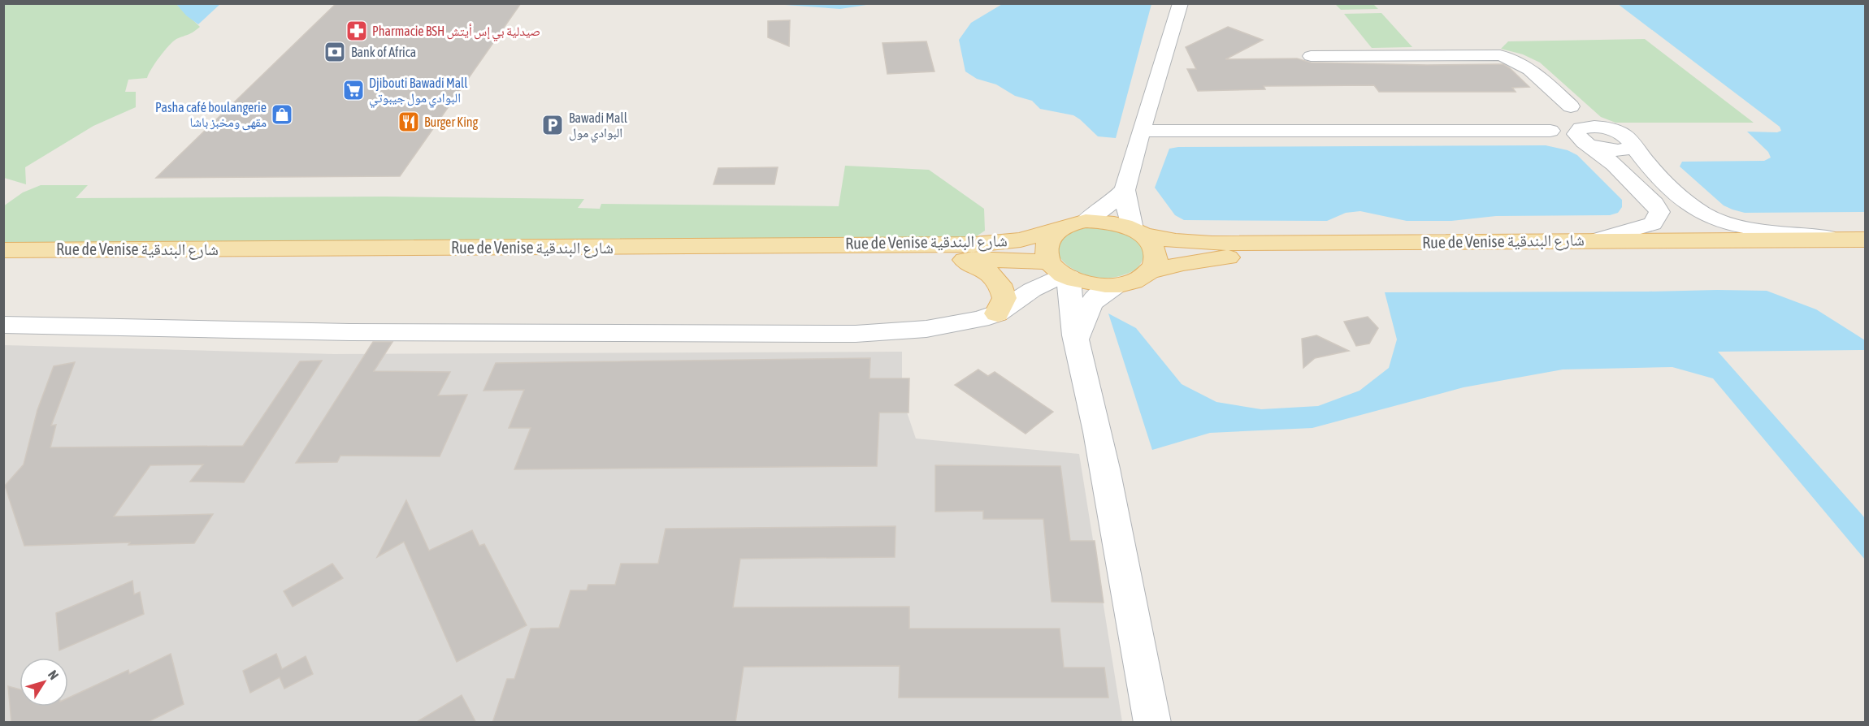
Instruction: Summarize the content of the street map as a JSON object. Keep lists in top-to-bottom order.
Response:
{
  "streets": {
    "main road": ["Rue de Venise شارع البندقية"]
  },
  "places": {
    "pharmacy": ["Pharmacie BSH صيدلية بي إس أيتش"],
    "bank": ["Bank of Africa"],
    "supermarket": ["Djibouti Bawadi Mall البوادي مول جيبوتي"],
    "shop": ["Pasha café boulangerie مقهى ومخبز باشا"],
    "restaurant": ["Burger King"],
    "parking": ["Bawadi Mall البوادي مول"]
  },
  "north": "top right"
}
